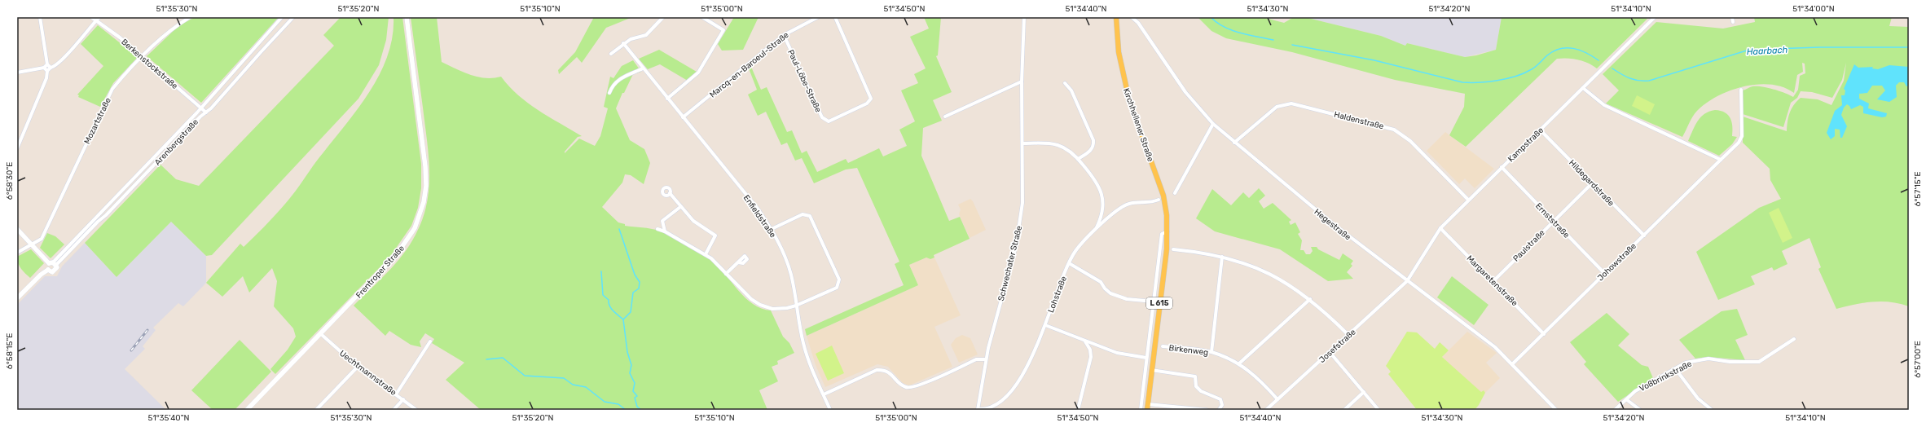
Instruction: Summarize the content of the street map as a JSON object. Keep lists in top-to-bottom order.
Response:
{
  "streets": {
    "main road": [
      "Kirchhellener Straße",
      "Arenbergstraße",
      "Frentroper Straße",
      "L 615"
    ],
    "street": [
      "Berkenstockstraße",
      "Marcq-en-Baroeul-Straße",
      "Paul-Löbe-Straße",
      "Haldenstraße",
      "Mozartstraße",
      "Kampstraße",
      "Hildegardstraße",
      "Enfieldstraße",
      "Ernststraße",
      "Hegestraße",
      "Paulstraße",
      "Johowstraße",
      "Schwechater Straße",
      "Margaretenstraße",
      "Lohstraße",
      "Josefstraße",
      "Birkenweg",
      "Uechtmannstraße",
      "Voßbrinkstraße"
    ]
  },
  "crossings": [
    ["Berkenstockstraße", "Mozartstraße"],
    ["Berkenstockstraße", "Arenbergstraße"],
    ["Marcq-en-Baroeul-Straße", "Paul-Löbe-Straße"],
    ["Marcq-en-Baroeul-Straße", "Enfieldstraße"],
    ["Haldenstraße", "Kampstraße"],
    ["Haldenstraße", "Hegestraße"],
    ["Kampstraße", "Hildegardstraße"],
    ["Kampstraße", "Ernststraße"],
    ["Kampstraße", "Hegestraße"],
    ["Kampstraße", "Margaretenstraße"],
    ["Kampstraße", "Josefstraße"],
    ["Hildegardstraße", "Paulstraße"],
    ["Hildegardstraße", "Johowstraße"],
    ["Ernststraße", "Paulstraße"],
    ["Ernststraße", "Johowstraße"],
    ["Hegestraße", "Johowstraße"],
    ["Hegestraße", "Josefstraße"],
    ["Paulstraße", "Margaretenstraße"],
    ["Johowstraße", "Margaretenstraße"],
    ["Schwechater Straße", "Lohstraße"],
    ["Frentroper Straße", "Uechtmannstraße"],
    ["Josefstraße", "Birkenweg"]
  ],
  "water": ["Haarbach"],
  "coordinates": [
    "51°35'30\"N",
    "51°35'20\"N",
    "51°35'10\"N",
    "51°35'00\"N",
    "51°34'50\"N",
    "51°34'40\"N",
    "51°34'30\"N",
    "51°34'20\"N",
    "51°34'10\"N",
    "51°34'00\"N",
    "6°58'30\"E",
    "6°57'15\"E",
    "6°58'15\"E",
    "6°57'00\"E",
    "51°35'40\"N"
  ]
}
